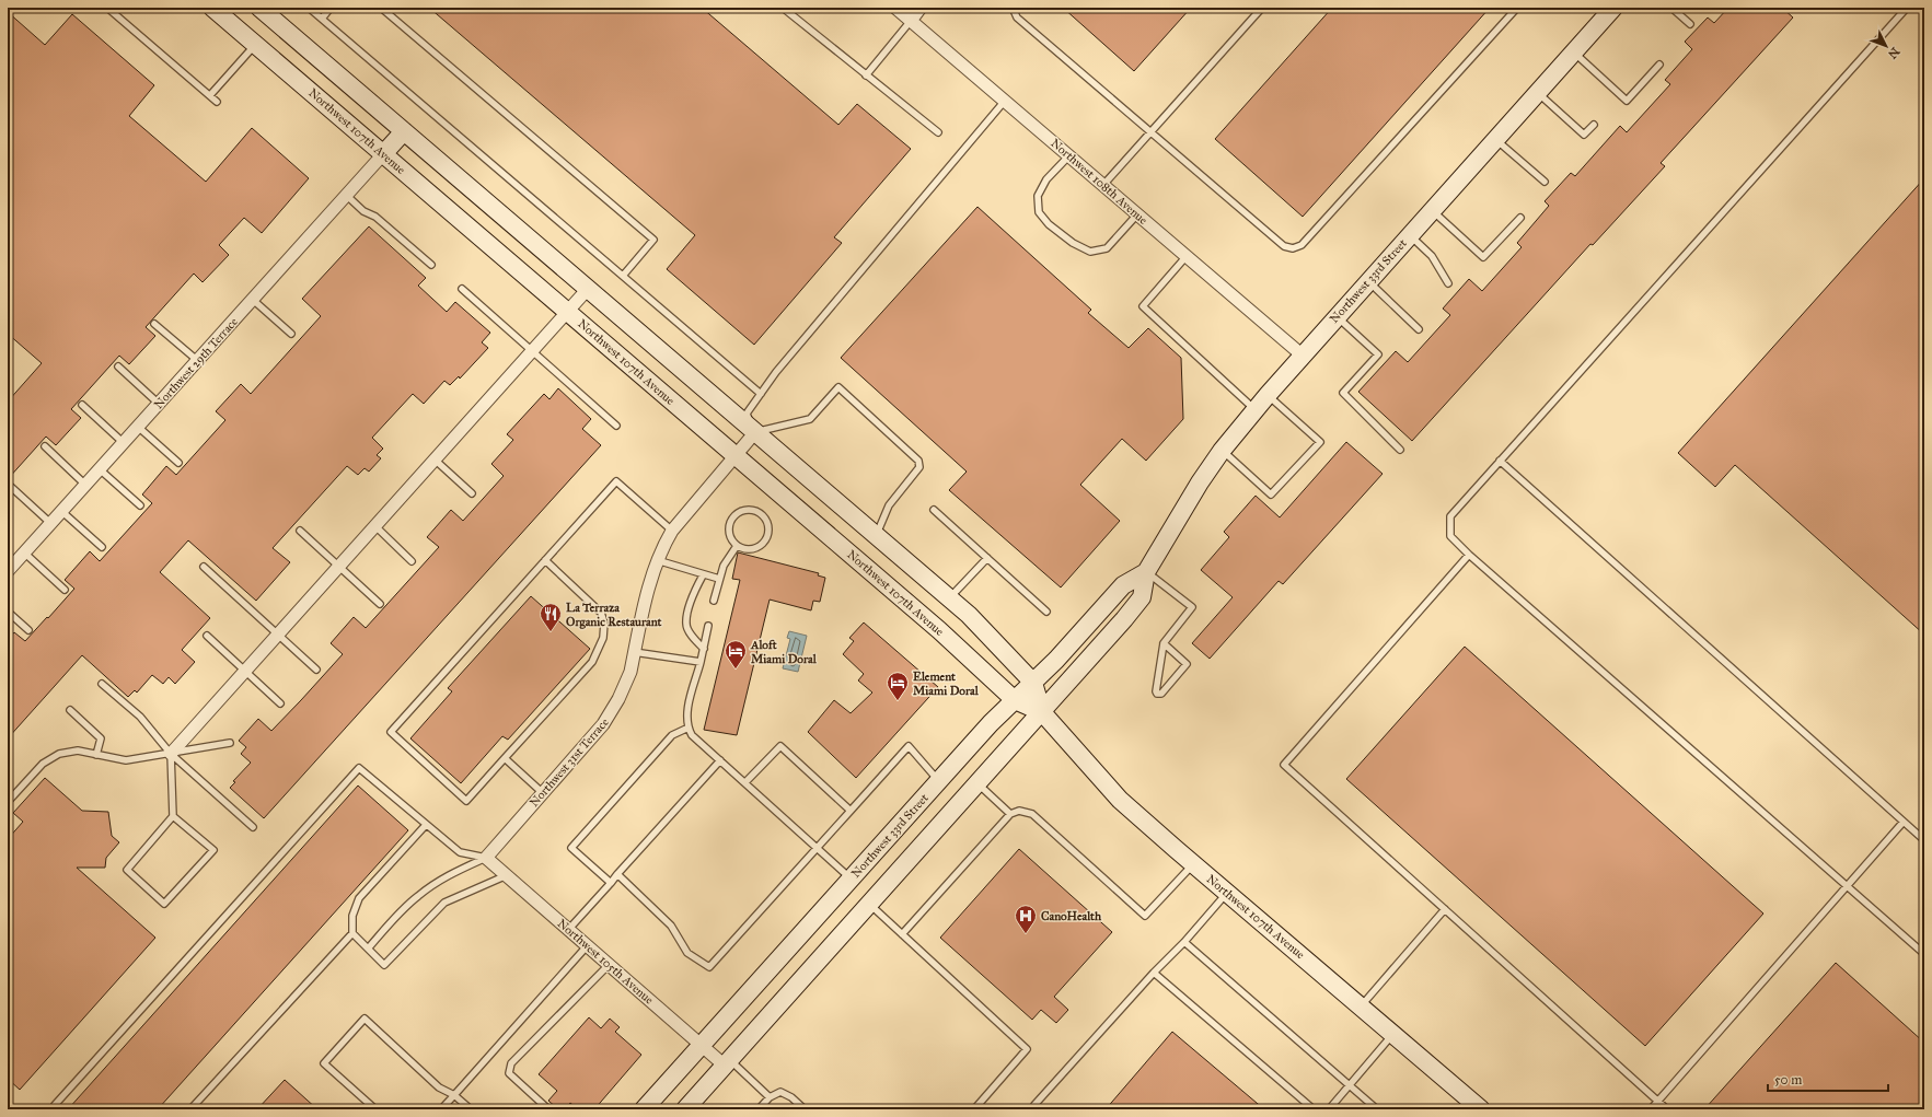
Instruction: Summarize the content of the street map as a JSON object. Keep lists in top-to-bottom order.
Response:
{
  "streets": {
    "main road": ["Northwest 107th Avenue", "Northwest 33rd Street"],
    "street": [
      "Northwest 108th Avenue",
      "Northwest 29th Terrace",
      "Northwest 31st Terrace",
      "Northwest 105th Avenue"
    ]
  },
  "crossings": [
    ["Northwest 107th Avenue", "Northwest 33rd Street"],
    ["Northwest 107th Avenue", "Northwest 29th Terrace"],
    ["Northwest 107th Avenue", "Northwest 31st Terrace"],
    ["Northwest 108th Avenue", "Northwest 33rd Street"],
    ["Northwest 33rd Street", "Northwest 105th Avenue"],
    ["Northwest 31st Terrace", "Northwest 105th Avenue"]
  ],
  "places": {
    "restaurant": ["La Terraza Organic Restaurant"],
    "hotel": ["Aloft Miami Doral", "Element Miami Doral"],
    "hospital": ["CanoHealth"]
  },
  "scale_bar": "50 m",
  "north": "bottom right"
}
